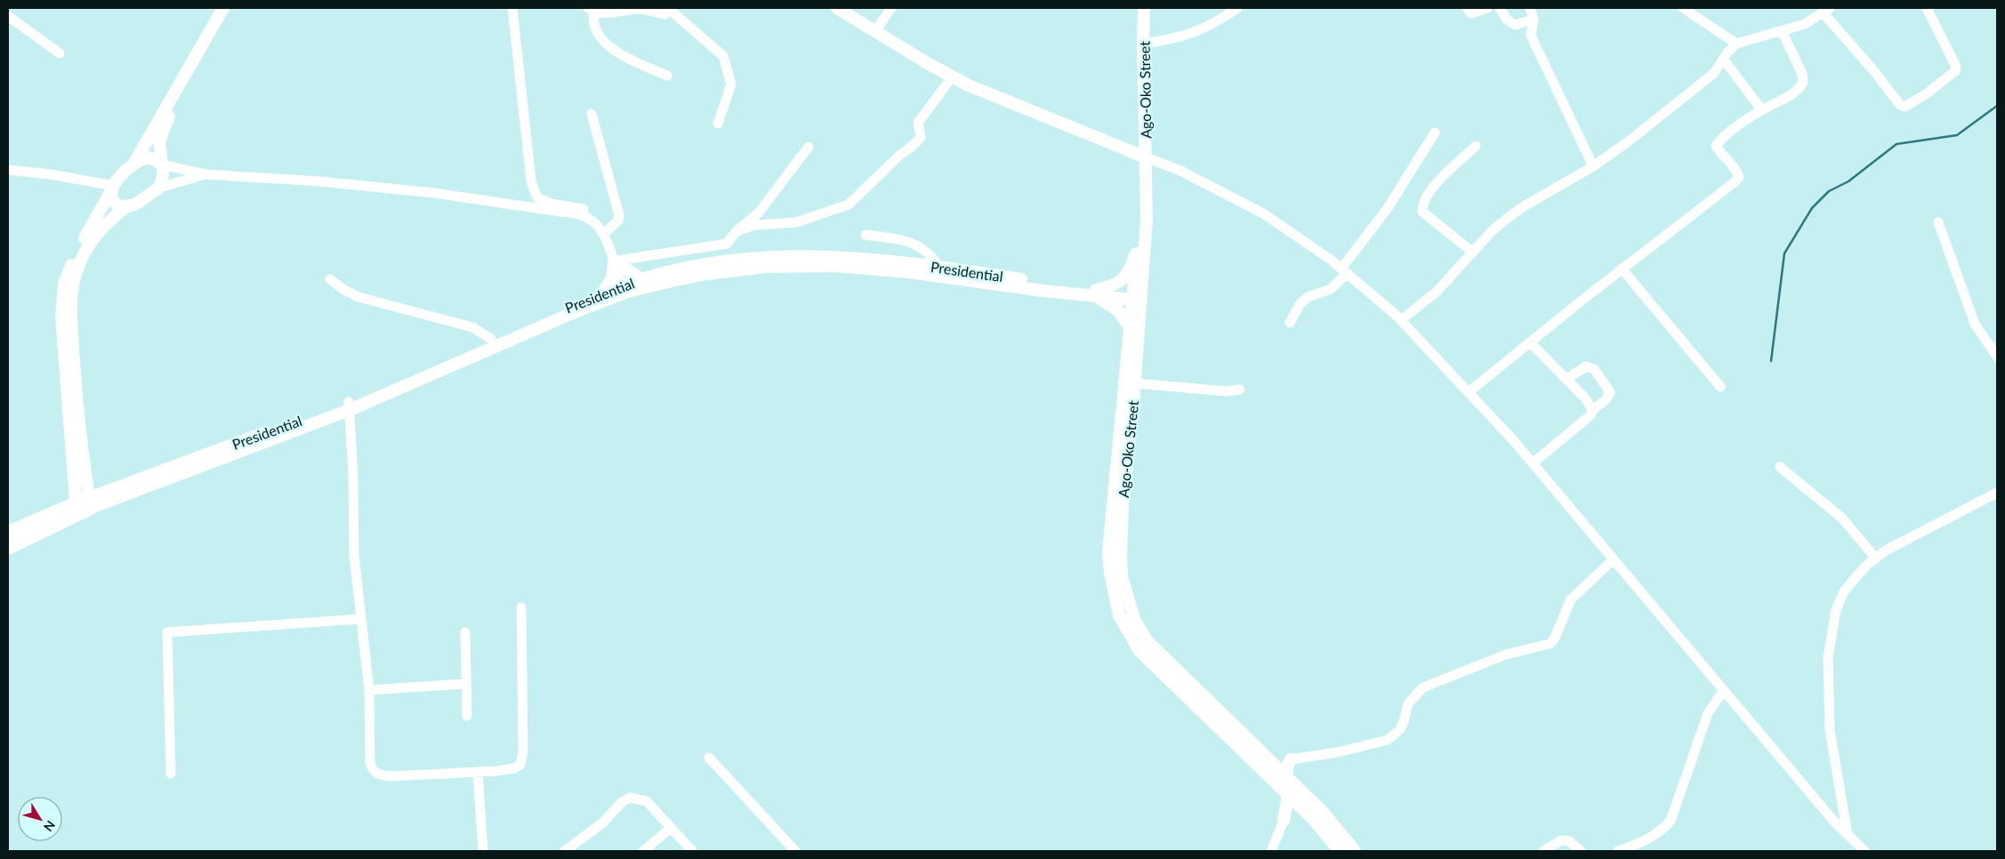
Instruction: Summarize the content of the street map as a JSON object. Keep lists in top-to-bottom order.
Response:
{
  "streets": {
    "main road": ["Ago-Oko Street", "Presidential"]
  },
  "crossings": [
    ["Ago-Oko Street", "Presidential"]
  ],
  "north": "bottom right"
}
